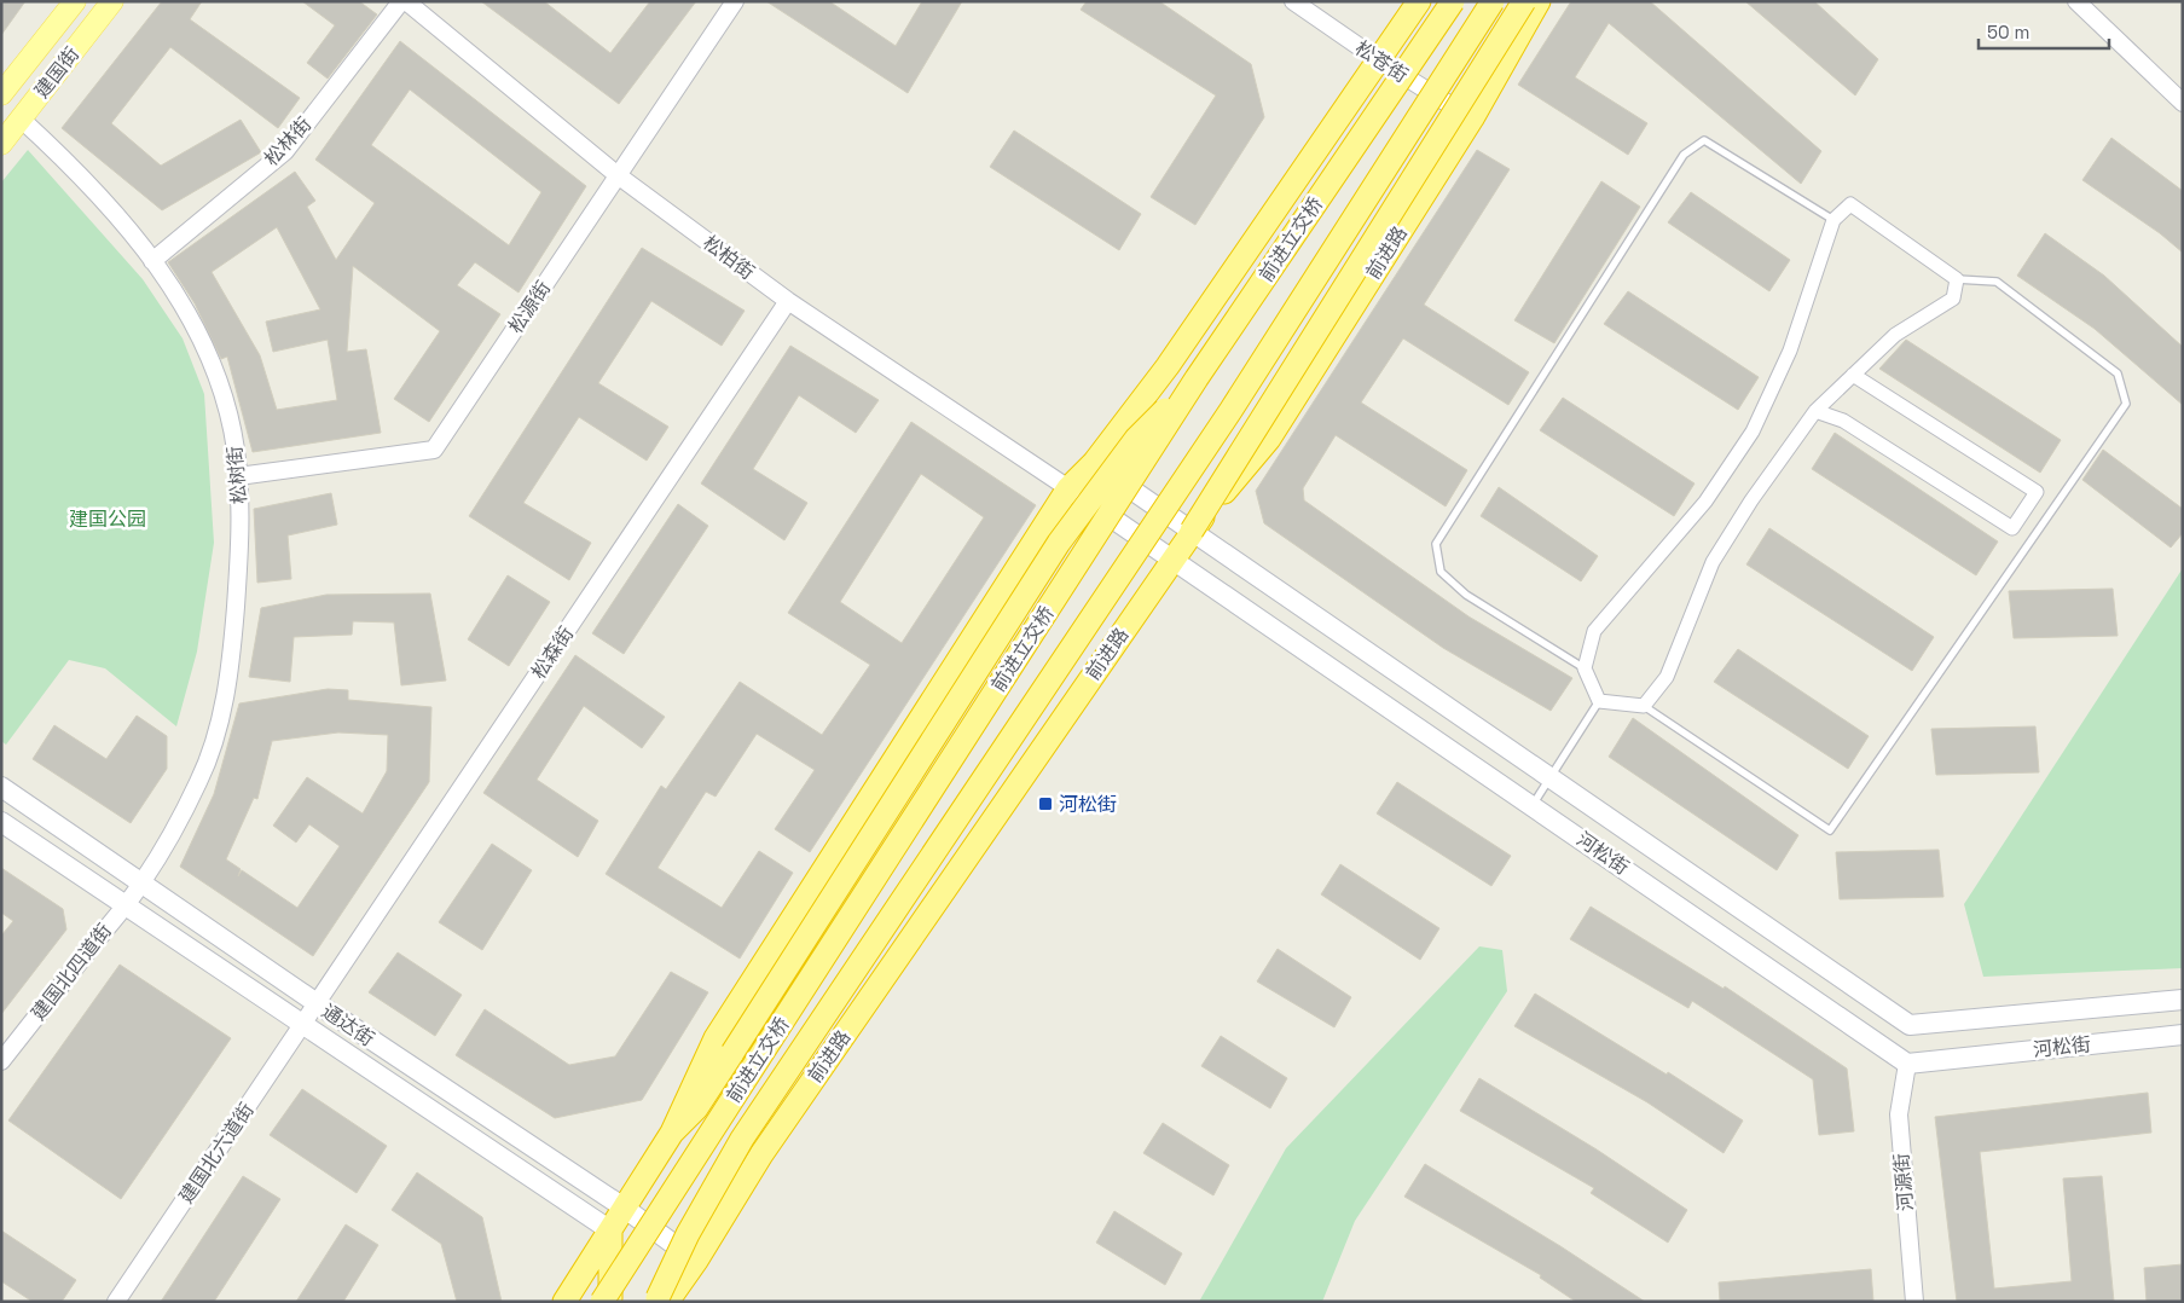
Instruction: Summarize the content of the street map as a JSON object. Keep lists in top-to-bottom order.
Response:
{
  "streets": {
    "highway": ["前进立交桥", "前进路"],
    "main road": ["建国街", "河松街", "通达街"],
    "street": [
      "松苍街",
      "松林街",
      "松柏街",
      "松源街",
      "松树街",
      "松森街",
      "建国北四道街",
      "建国北六道街",
      "河源街"
    ]
  },
  "crossings": [
    ["松苍街", "前进路"],
    ["建国街", "松树街"],
    ["松林街", "松树街"],
    ["前进立交桥", "前进路"],
    ["前进路", "河松街"],
    ["前进路", "通达街"],
    ["松柏街", "松源街"],
    ["松柏街", "松森街"],
    ["松柏街", "河松街"],
    ["松源街", "松树街"],
    ["松树街", "建国北四道街"],
    ["松树街", "通达街"],
    ["松森街", "通达街"],
    ["松森街", "建国北六道街"],
    ["河松街", "河源街"],
    ["建国北四道街", "通达街"],
    ["通达街", "建国北六道街"]
  ],
  "parks": ["建国公园"],
  "places": {
    "transit": ["河松街"]
  },
  "scale_bar": "50 m"
}
